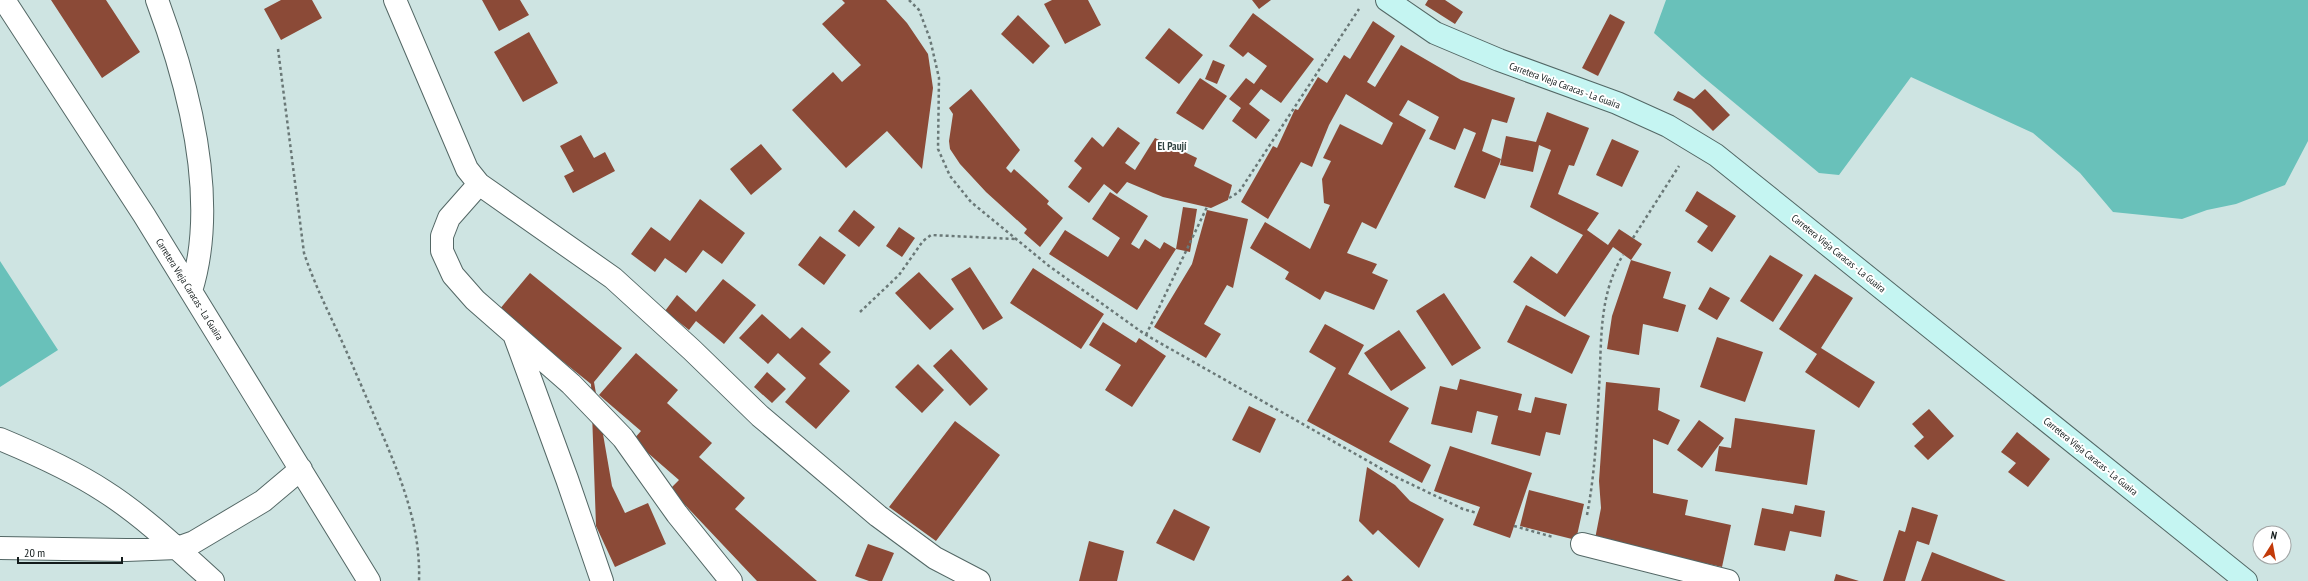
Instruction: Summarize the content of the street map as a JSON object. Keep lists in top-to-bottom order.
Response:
{
  "streets": {
    "main road": ["Carretera Vieja Caracas - La Guaira"]
  },
  "districts": ["El Paují"],
  "scale_bar": "20 m",
  "north": "top"
}
